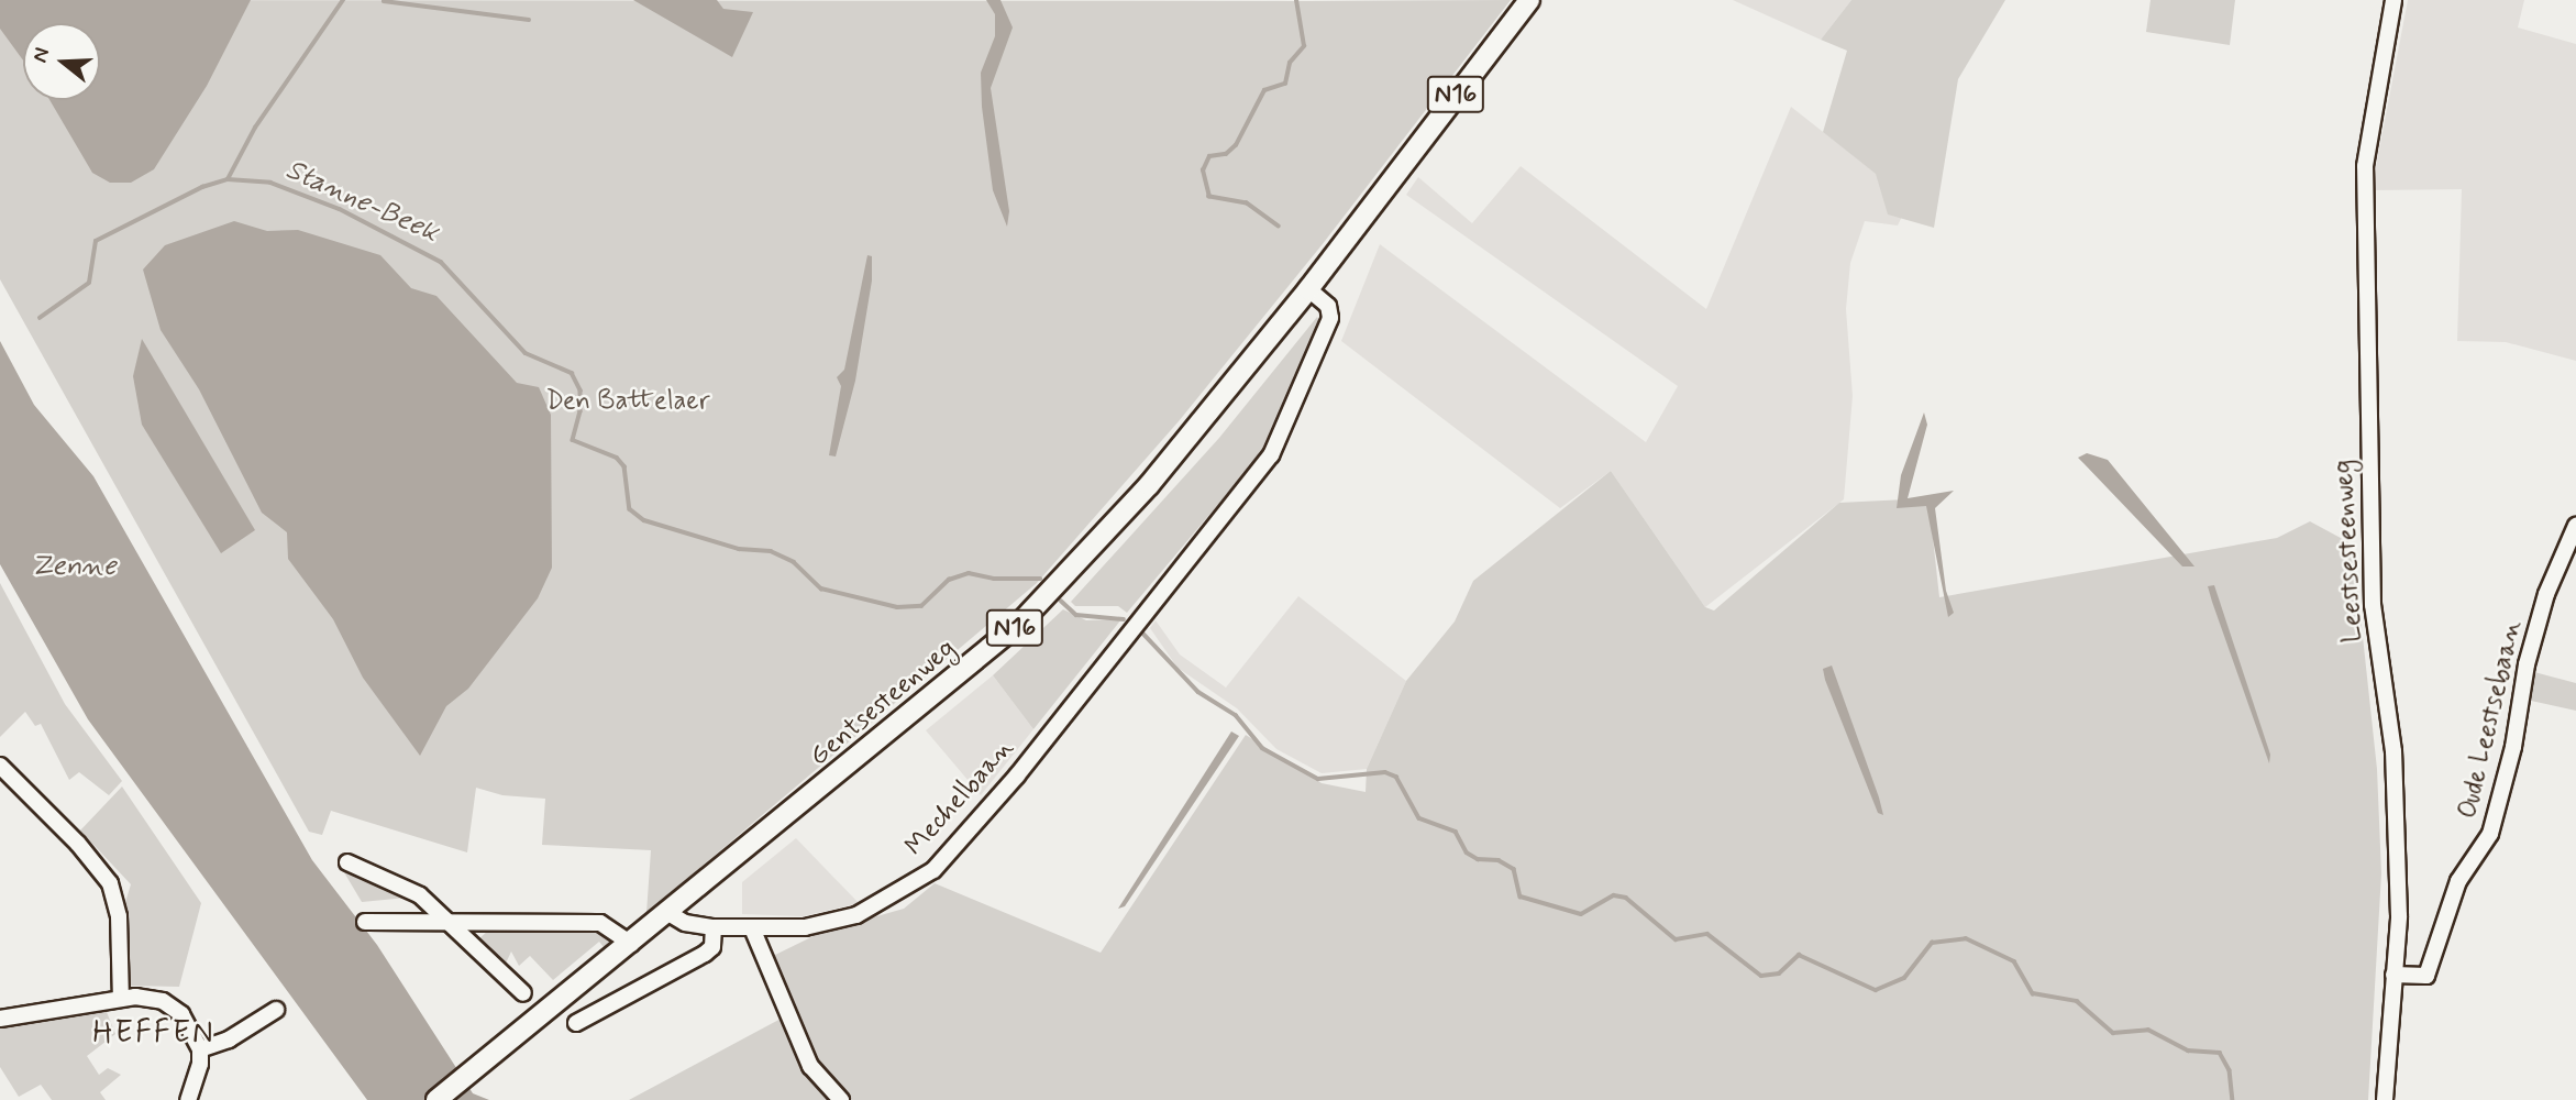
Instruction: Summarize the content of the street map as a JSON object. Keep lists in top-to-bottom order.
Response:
{
  "streets": {
    "main road": ["N16", "Gentsesteenweg"],
    "street": ["Leestsesteenweg", "Oude Leestsebaan", "Mechelbaan"]
  },
  "crossings": [
    ["Leestsesteenweg", "Oude Leestsebaan"],
    ["Gentsesteenweg", "Mechelbaan"]
  ],
  "districts": ["HEFFEN"],
  "water": ["Stanne-Beek", "Zenne"],
  "parks": ["Den Battelaer"],
  "north": "left"
}
